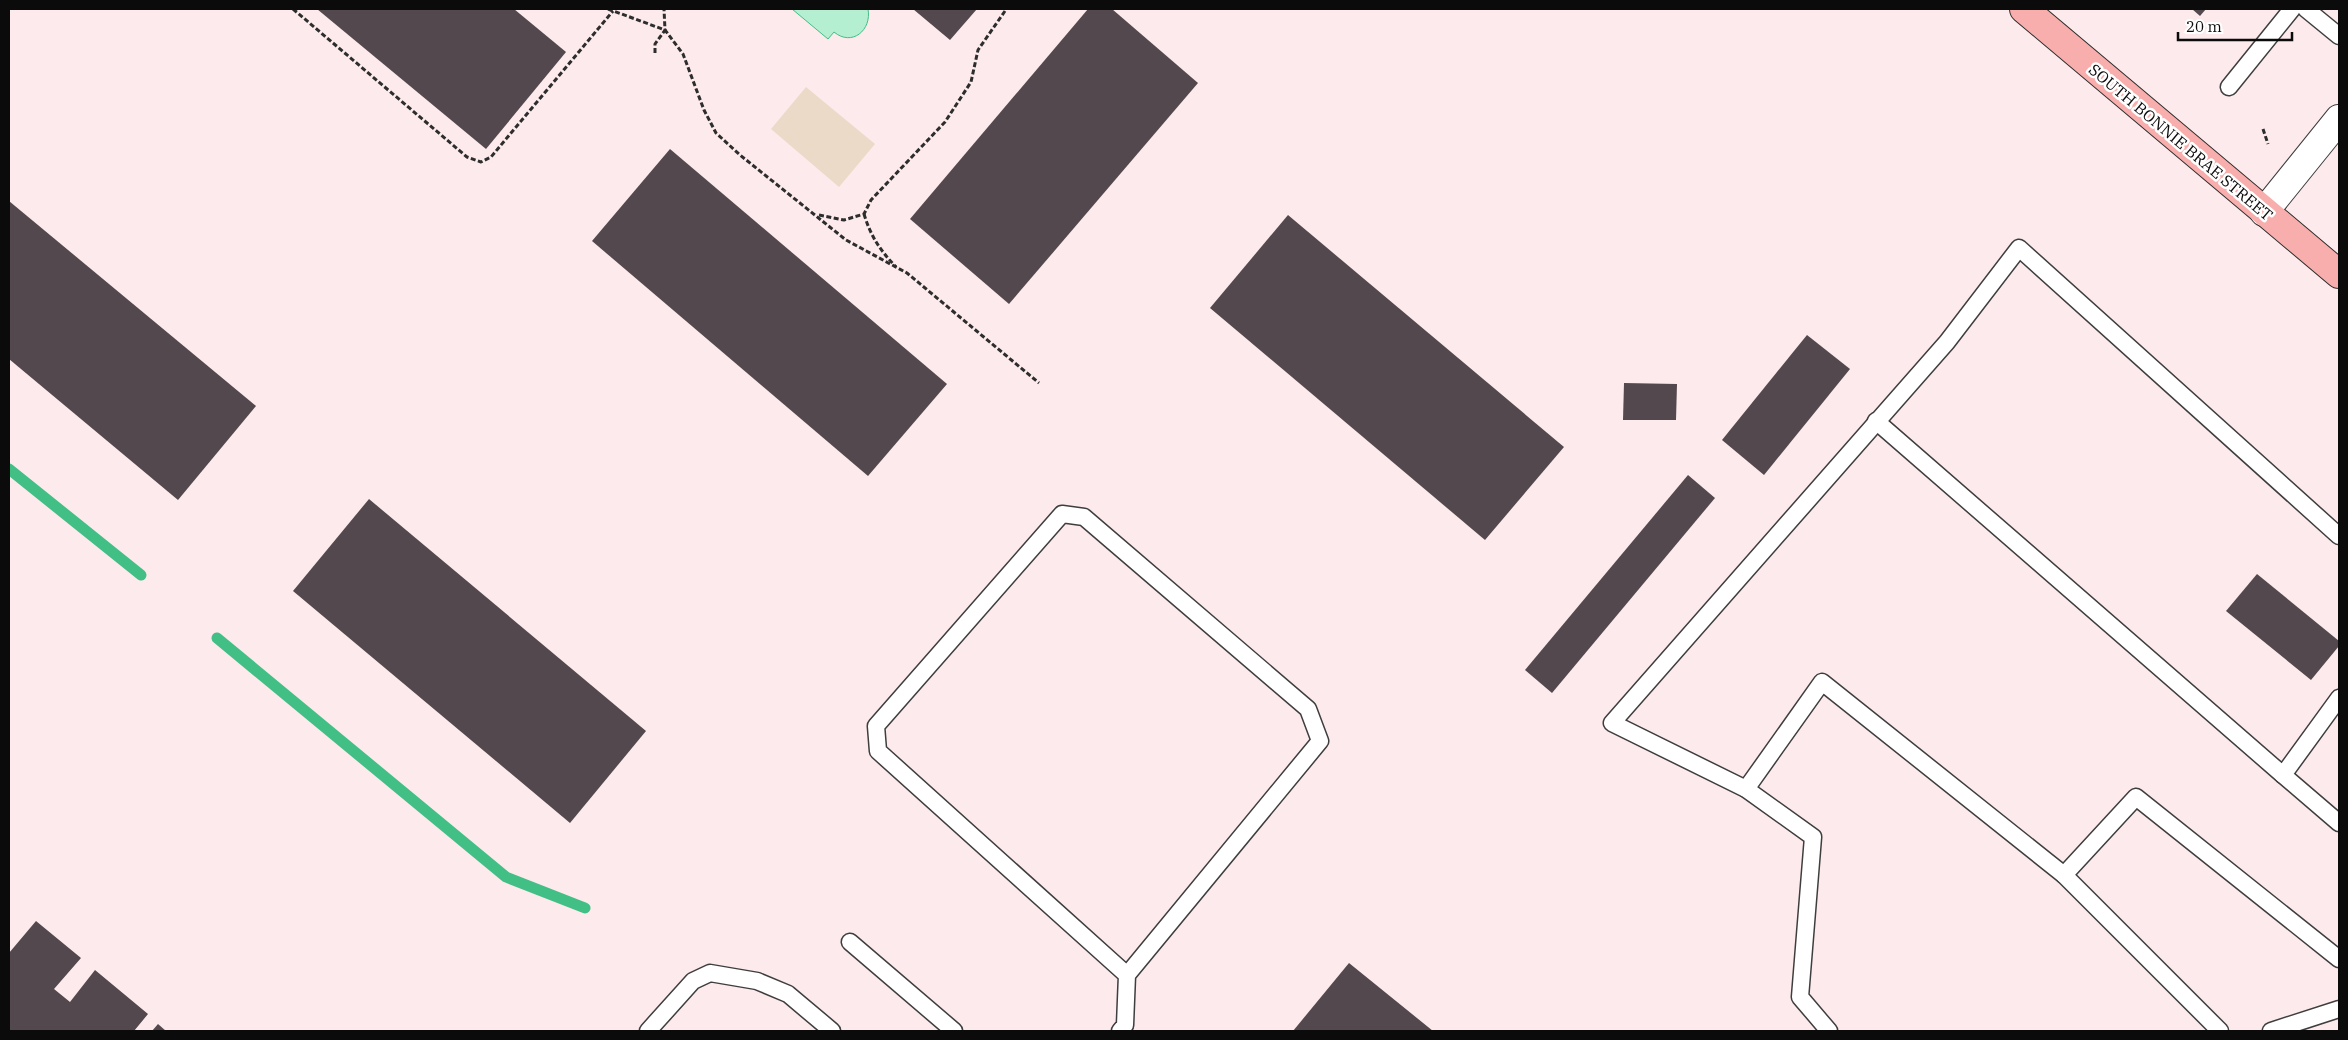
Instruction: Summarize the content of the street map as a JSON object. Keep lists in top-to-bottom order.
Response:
{
  "streets": {
    "main road": ["SOUTH BONNIE BRAE STREET"]
  },
  "scale_bar": "20 m"
}
